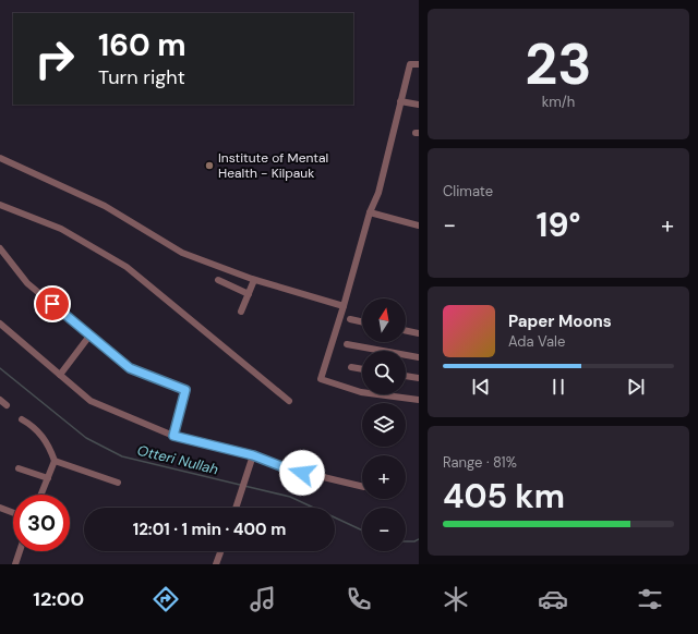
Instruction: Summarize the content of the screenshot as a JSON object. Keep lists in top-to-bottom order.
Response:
{
  "water": ["Otteri Nullah"],
  "places": ["Institute of Mental Health - Kilpauk"],
  "north": "top",
  "page": {
    "tile": [
      ["23", "km/h"],
      "Climate",
      ["Range · 81%", "405 km"]
    ],
    "turn": ["160 m", "Turn right"],
    "heat": ["−", "19°", "+"],
    "map_buttons": ["+", "−"],
    "song": ["Paper Moons", "Ada Vale"],
    "limit": "30",
    "trip": "12:01 · 1 min · 400 m",
    "tabs": "12:00"
  }
}
